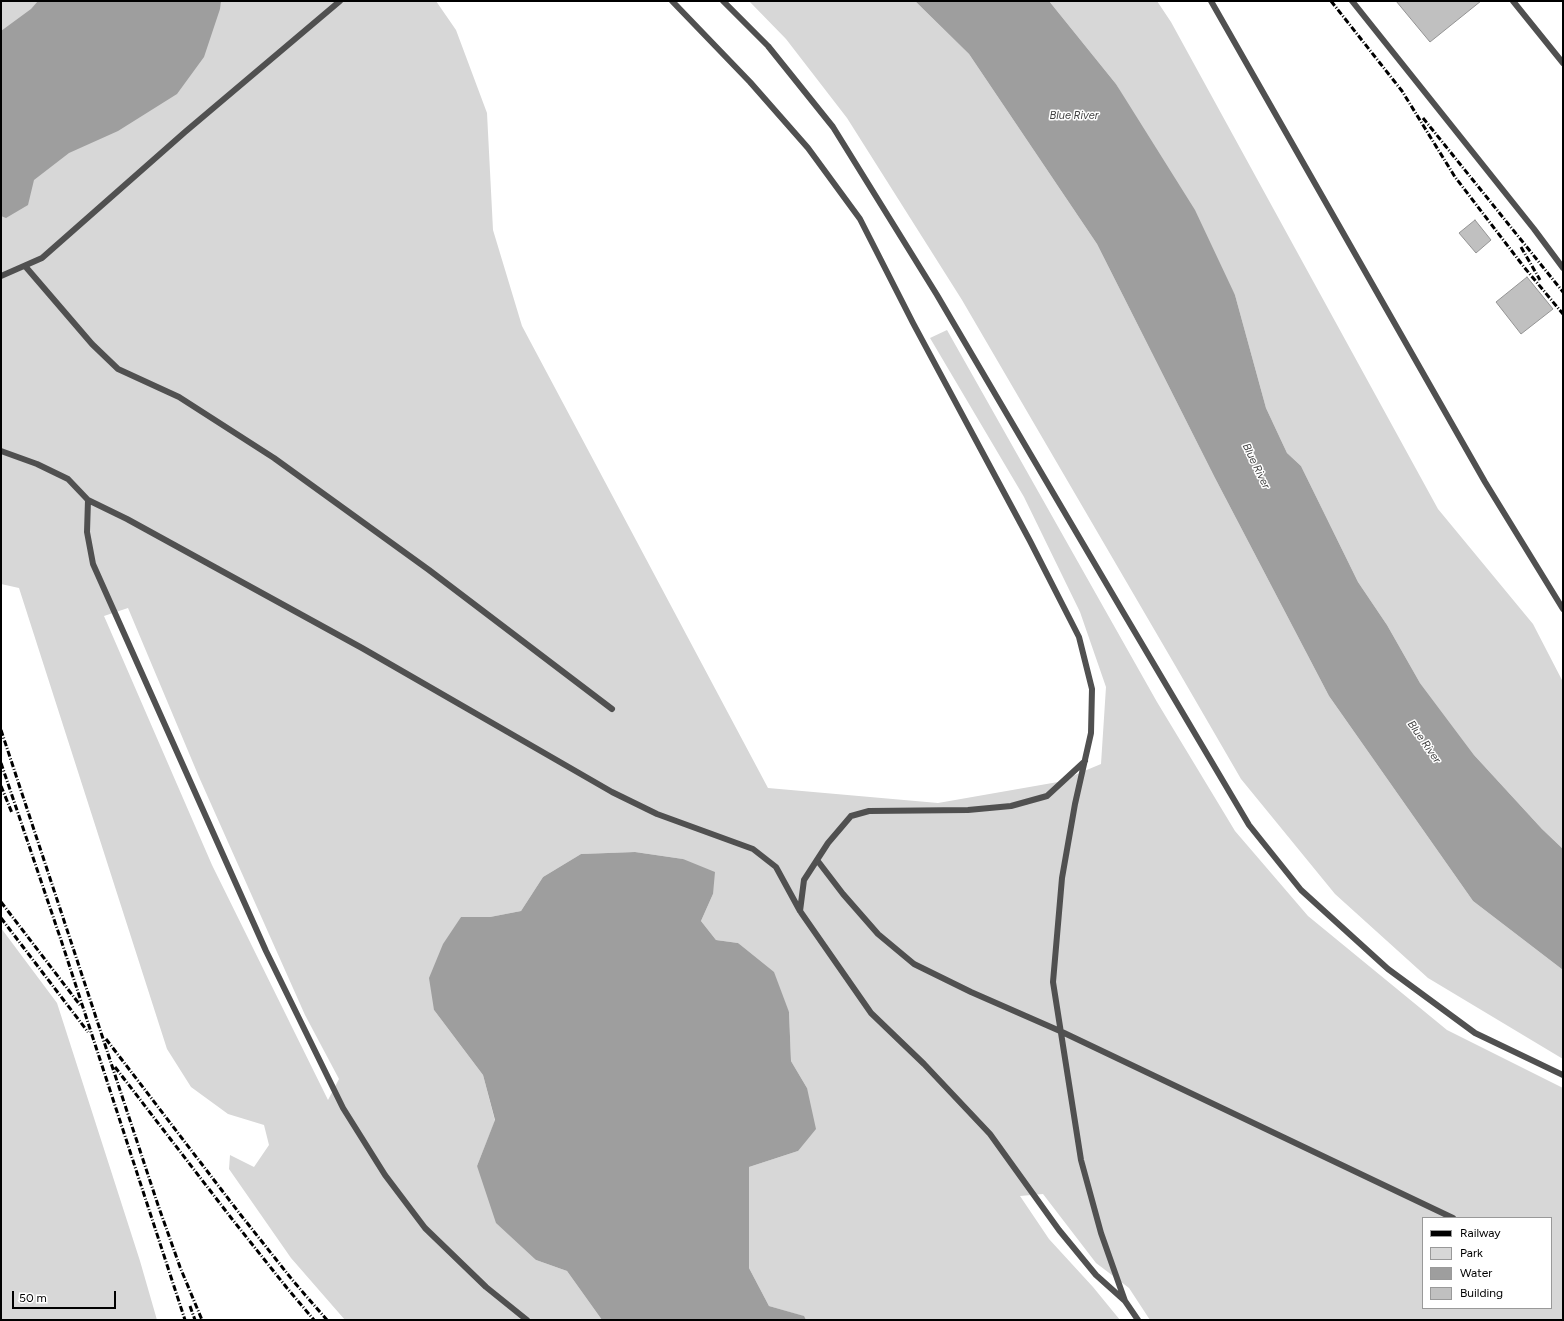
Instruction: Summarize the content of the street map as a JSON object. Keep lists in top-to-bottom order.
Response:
{
  "water": ["Blue River"],
  "legend": [
    "Railway",
    "Park",
    "Water",
    "Building"
  ],
  "scale_bar": "50 m"
}
